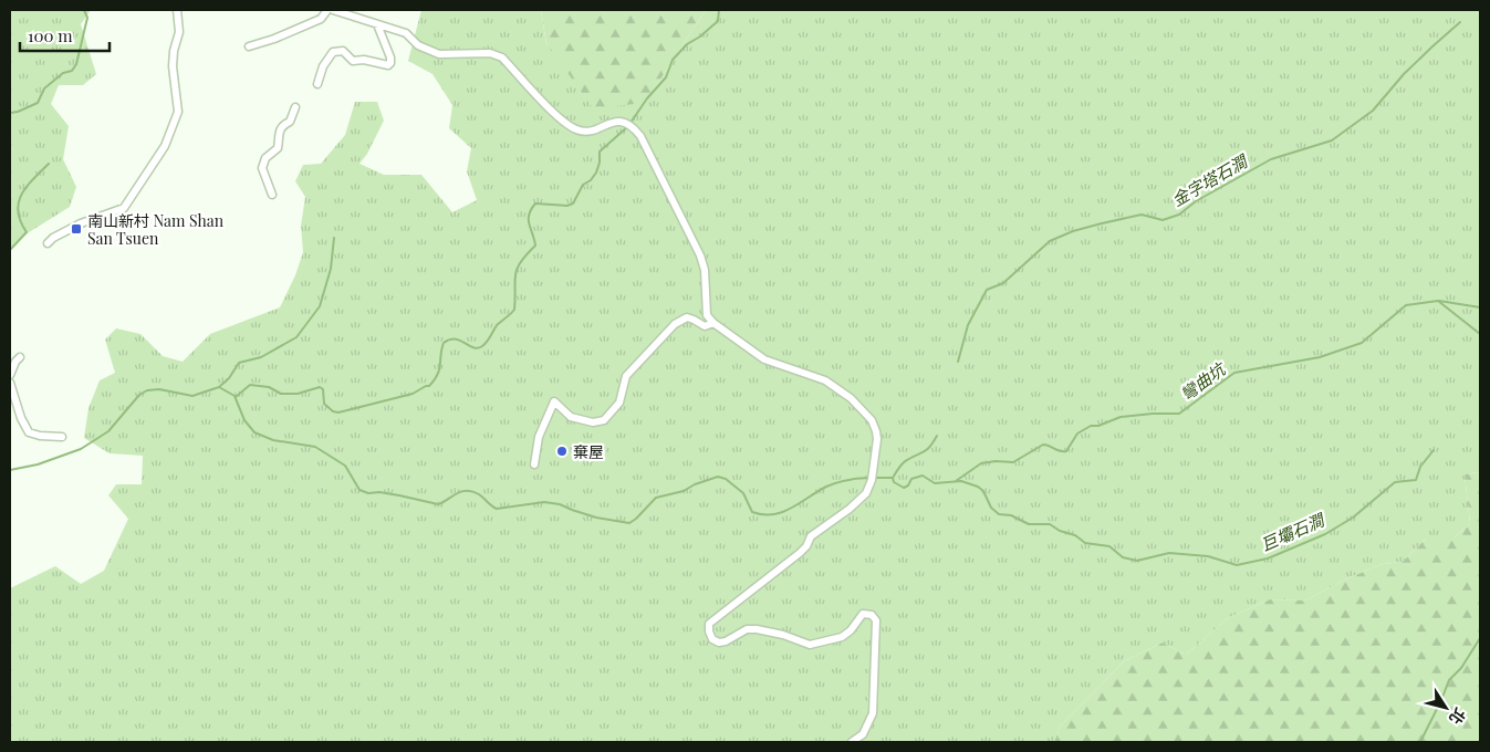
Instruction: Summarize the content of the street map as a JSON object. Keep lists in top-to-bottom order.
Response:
{
  "water": ["金字塔石澗", "彎曲坑", "巨壩石澗"],
  "places": {
    "transit": ["南山新村 Nam Shan San Tsuen"],
    "other": ["棄屋"]
  },
  "scale_bar": "100 m",
  "north": "bottom right"
}
